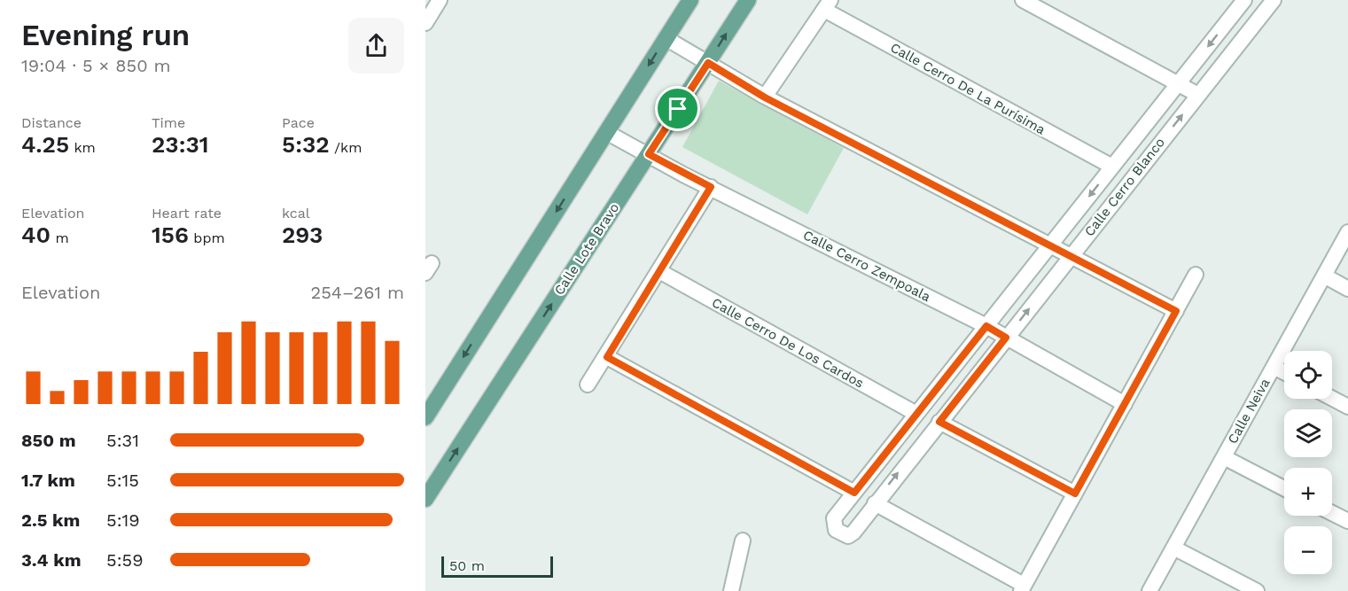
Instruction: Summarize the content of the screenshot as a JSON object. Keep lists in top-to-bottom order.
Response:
{
  "streets": {
    "main road": ["Calle Lote Bravo"],
    "street": [
      "Calle Cerro De La Purísima",
      "Calle Cerro Blanco",
      "Calle Cerro Zempoala",
      "Calle Cerro De Los Cardos",
      "Calle Neiva"
    ]
  },
  "crossings": [
    ["Calle Cerro De La Purísima", "Calle Cerro Blanco"],
    ["Calle Cerro Blanco", "Calle Cerro Zempoala"],
    ["Calle Cerro Blanco", "Calle Cerro De Los Cardos"],
    ["Calle Lote Bravo", "Calle Cerro Zempoala"]
  ],
  "scale_bar": "50 m",
  "page": {
    "heading": ["Evening run", "19:04 · 5 × 850 m"],
    "stats": [
      ["Distance", "4.25 km"],
      ["Time", "23:31"],
      ["Pace", "5:32 /km"],
      ["Elevation", "40 m"],
      ["Heart rate", "156 bpm"],
      ["kcal", "293"]
    ],
    "chart": ["Elevation", "254–261 m"],
    "map_buttons": ["+", "−"],
    "list": [
      {
        "name": "850 m",
        "note": "5:31"
      },
      {
        "name": "1.7 km",
        "note": "5:15"
      },
      {
        "name": "2.5 km",
        "note": "5:19"
      },
      {
        "name": "3.4 km",
        "note": "5:59"
      }
    ],
    "scale": "50 m"
  }
}
